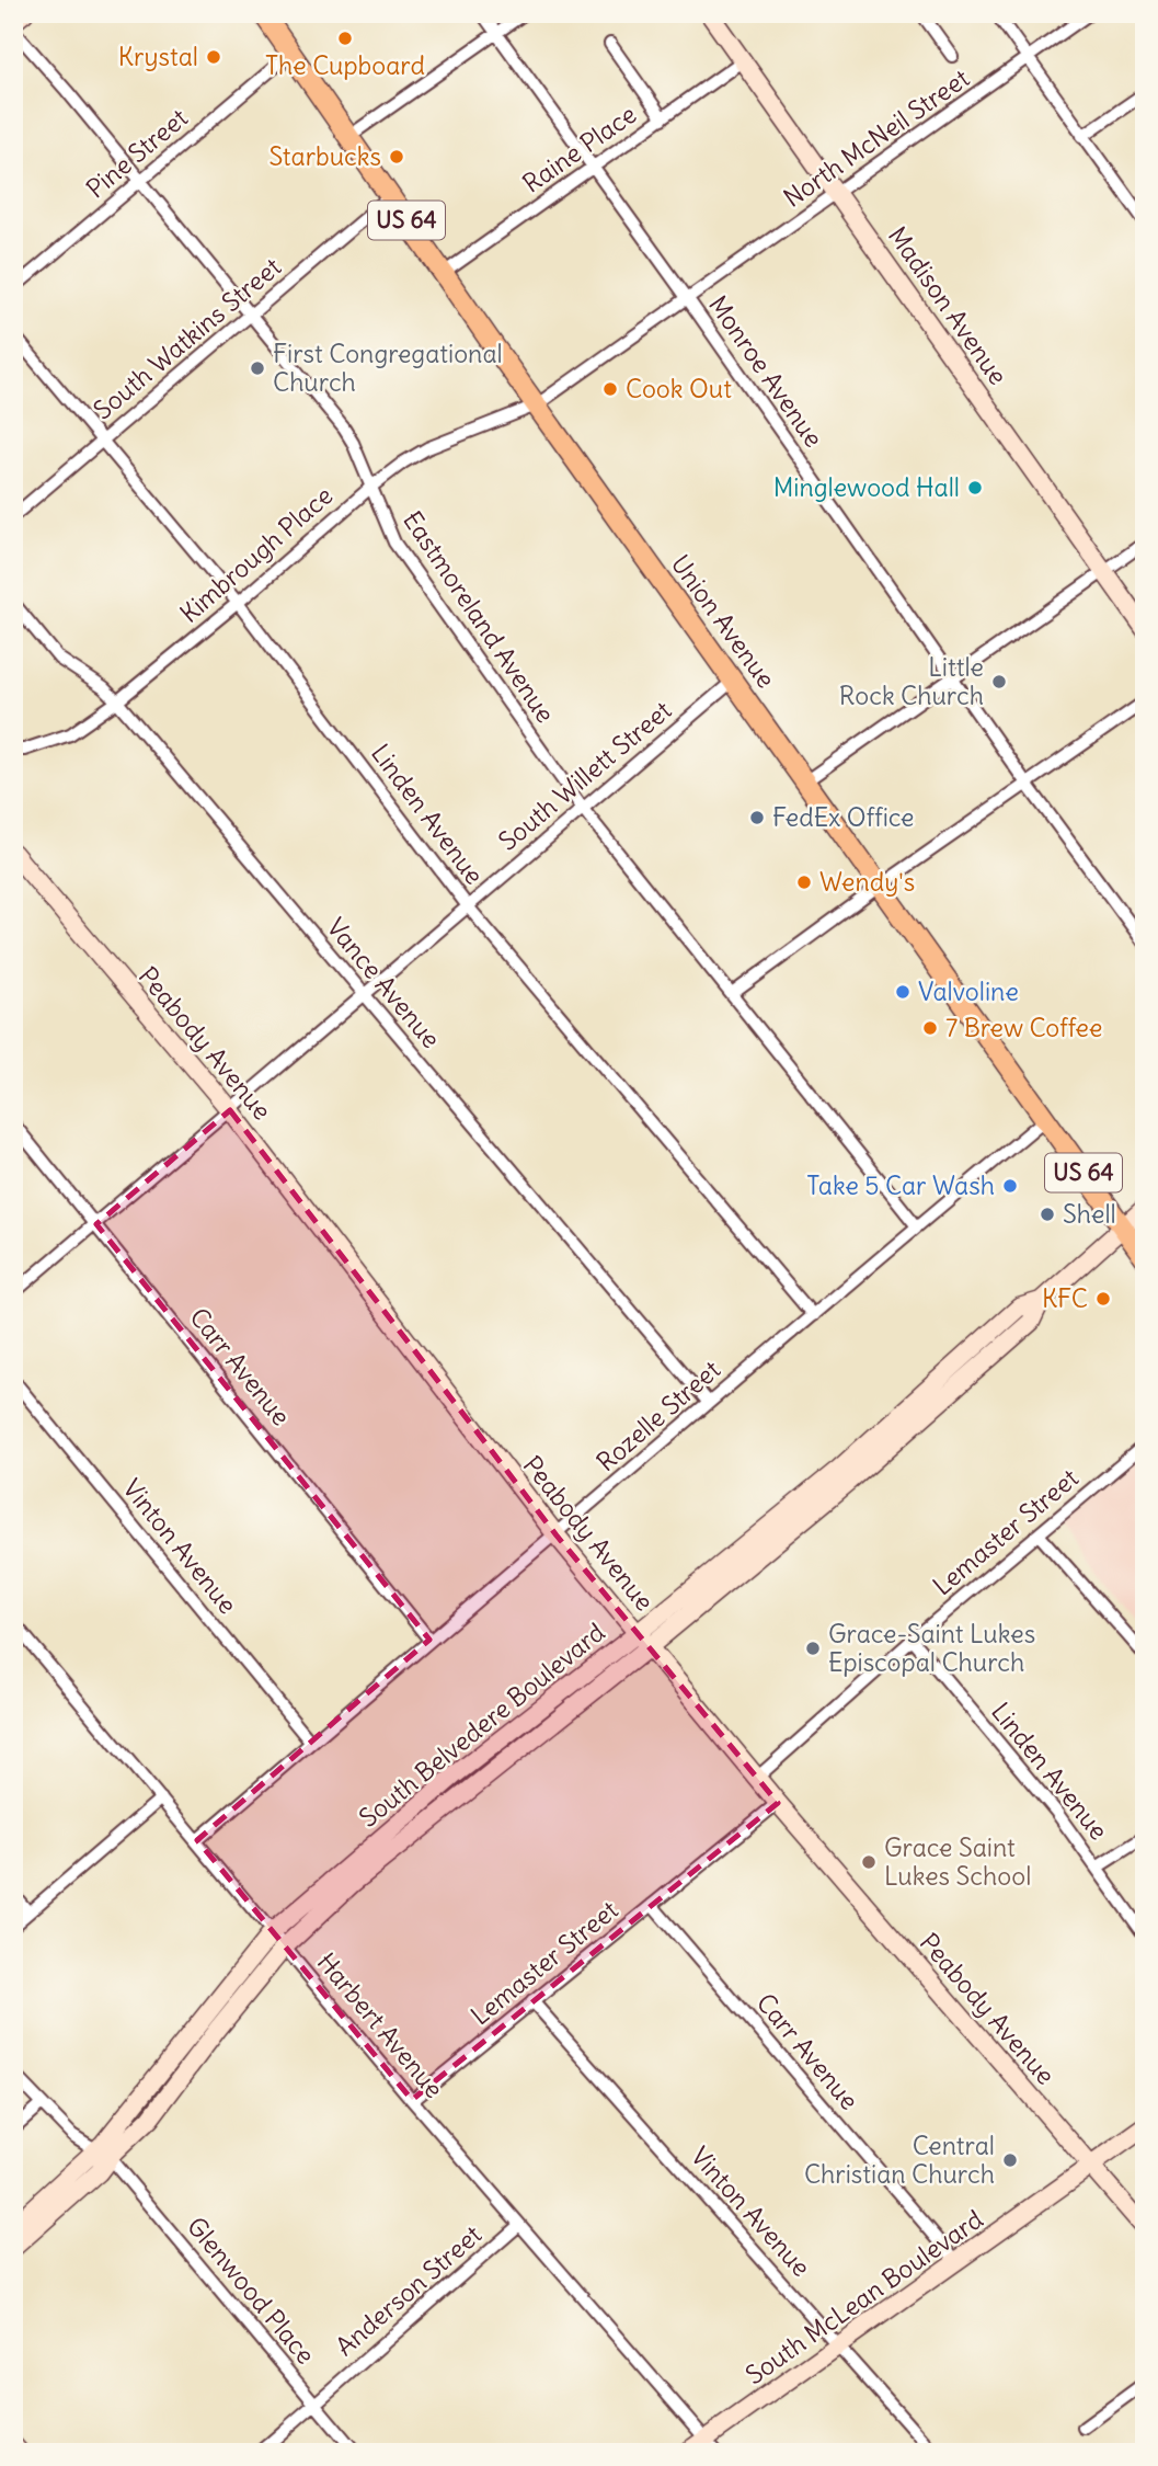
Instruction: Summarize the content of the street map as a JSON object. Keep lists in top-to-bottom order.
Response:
{
  "streets": {
    "main road": ["US 64", "Union Avenue"],
    "street": [
      "North McNeil Street",
      "Raine Place",
      "Pine Street",
      "Madison Avenue",
      "South Watkins Street",
      "Monroe Avenue",
      "Kimbrough Place",
      "Eastmoreland Avenue",
      "South Willett Street",
      "Linden Avenue",
      "Vance Avenue",
      "Peabody Avenue",
      "Carr Avenue",
      "Rozelle Street",
      "Lemaster Street",
      "Vinton Avenue",
      "South Belvedere Boulevard",
      "Harbert Avenue",
      "Glenwood Place",
      "Anderson Street",
      "South McLean Boulevard"
    ]
  },
  "crossings": [
    ["North McNeil Street", "Madison Avenue"],
    ["North McNeil Street", "Monroe Avenue"],
    ["North McNeil Street", "Kimbrough Place"],
    ["North McNeil Street", "Union Avenue"],
    ["Raine Place", "Madison Avenue"],
    ["Raine Place", "Monroe Avenue"],
    ["Raine Place", "Union Avenue"],
    ["Pine Street", "Eastmoreland Avenue"],
    ["Pine Street", "Union Avenue"],
    ["South Watkins Street", "Eastmoreland Avenue"],
    ["South Watkins Street", "Union Avenue"],
    ["South Watkins Street", "Linden Avenue"],
    ["Kimbrough Place", "Eastmoreland Avenue"],
    ["Kimbrough Place", "Union Avenue"],
    ["Kimbrough Place", "Linden Avenue"],
    ["Kimbrough Place", "Vance Avenue"],
    ["Eastmoreland Avenue", "South Willett Street"],
    ["Eastmoreland Avenue", "Rozelle Street"],
    ["Union Avenue", "South Willett Street"],
    ["Union Avenue", "Rozelle Street"],
    ["Union Avenue", "South Belvedere Boulevard"],
    ["South Willett Street", "Linden Avenue"],
    ["South Willett Street", "Vance Avenue"],
    ["South Willett Street", "Peabody Avenue"],
    ["South Willett Street", "Carr Avenue"],
    ["Linden Avenue", "Rozelle Street"],
    ["Linden Avenue", "Lemaster Street"],
    ["Vance Avenue", "Rozelle Street"],
    ["Peabody Avenue", "Rozelle Street"],
    ["Peabody Avenue", "Lemaster Street"],
    ["Peabody Avenue", "South Belvedere Boulevard"],
    ["Peabody Avenue", "South McLean Boulevard"],
    ["Carr Avenue", "Rozelle Street"],
    ["Carr Avenue", "Lemaster Street"],
    ["Carr Avenue", "South McLean Boulevard"],
    ["Rozelle Street", "Vinton Avenue"],
    ["Rozelle Street", "Harbert Avenue"],
    ["Lemaster Street", "Vinton Avenue"],
    ["Lemaster Street", "Harbert Avenue"],
    ["Vinton Avenue", "South McLean Boulevard"],
    ["South Belvedere Boulevard", "Harbert Avenue"],
    ["South Belvedere Boulevard", "Glenwood Place"],
    ["Harbert Avenue", "Anderson Street"],
    ["Harbert Avenue", "South McLean Boulevard"],
    ["Glenwood Place", "Anderson Street"]
  ],
  "places": [
    "The Cupboard",
    "Krystal",
    "Starbucks",
    "First Congregational Church",
    "Cook Out",
    "Minglewood Hall",
    "Little Rock Church",
    "FedEx Office",
    "Wendy's",
    "Valvoline",
    "7 Brew Coffee",
    "Take 5 Car Wash",
    "Shell",
    "KFC",
    "Grace-Saint Lukes Episcopal Church",
    "Grace Saint Lukes School",
    "Central Christian Church"
  ]
}
